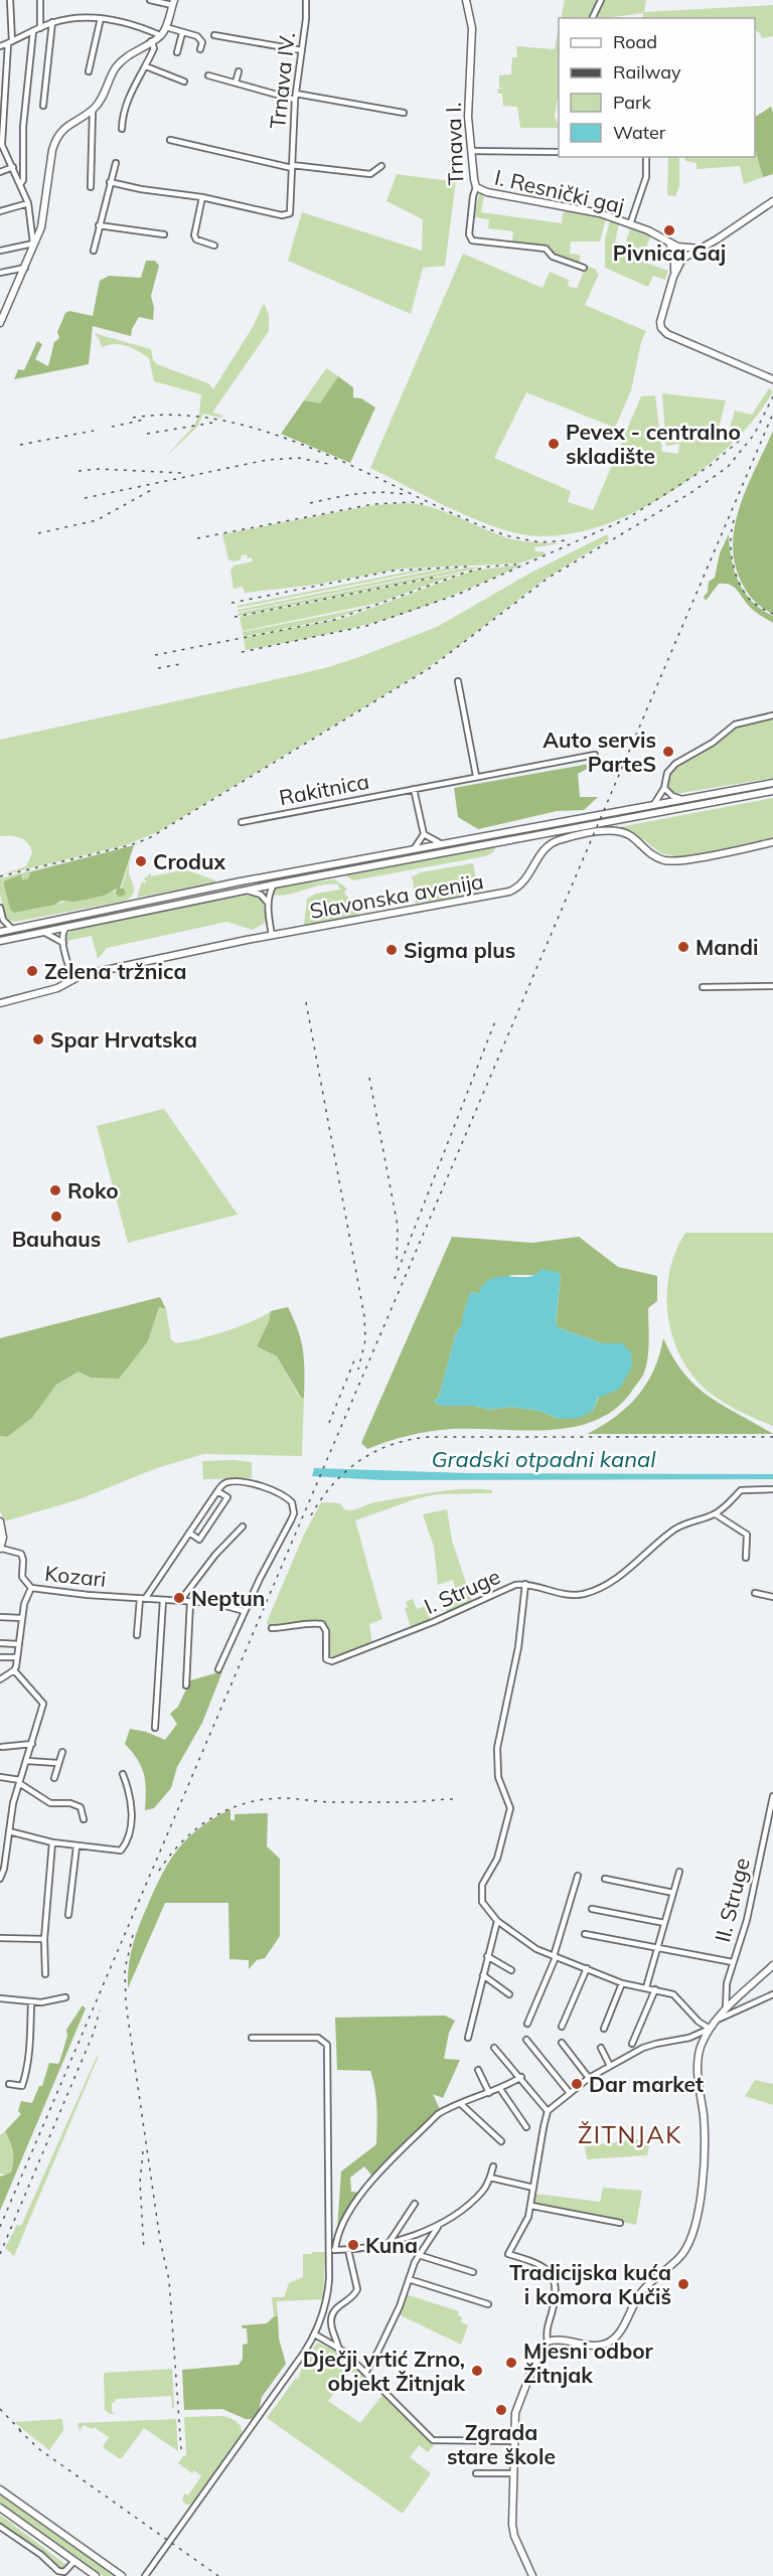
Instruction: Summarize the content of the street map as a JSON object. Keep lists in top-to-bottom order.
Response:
{
  "streets": {
    "street": [
      "Trnava IV.",
      "Trnava I.",
      "I. Resnički gaj",
      "Rakitnica",
      "Slavonska avenija",
      "Kozari",
      "I. Struge",
      "II. Struge"
    ]
  },
  "crossings": [
    ["Trnava I.", "I. Resnički gaj"]
  ],
  "districts": ["ŽITNJAK"],
  "water": ["Gradski otpadni kanal"],
  "places": [
    "Pivnica Gaj",
    "Pevex - centralno skladište",
    "Auto servis ParteS",
    "Crodux",
    "Mandi",
    "Sigma plus",
    "Zelena tržnica",
    "Spar Hrvatska",
    "Roko",
    "Bauhaus",
    "Neptun",
    "Dar market",
    "Kuna",
    "Tradicijska kuća i komora Kučiš",
    "Mjesni odbor Žitnjak",
    "Dječji vrtić Zrno, objekt Žitnjak",
    "Zgrada stare škole"
  ],
  "legend": [
    "Road",
    "Railway",
    "Park",
    "Water"
  ]
}
